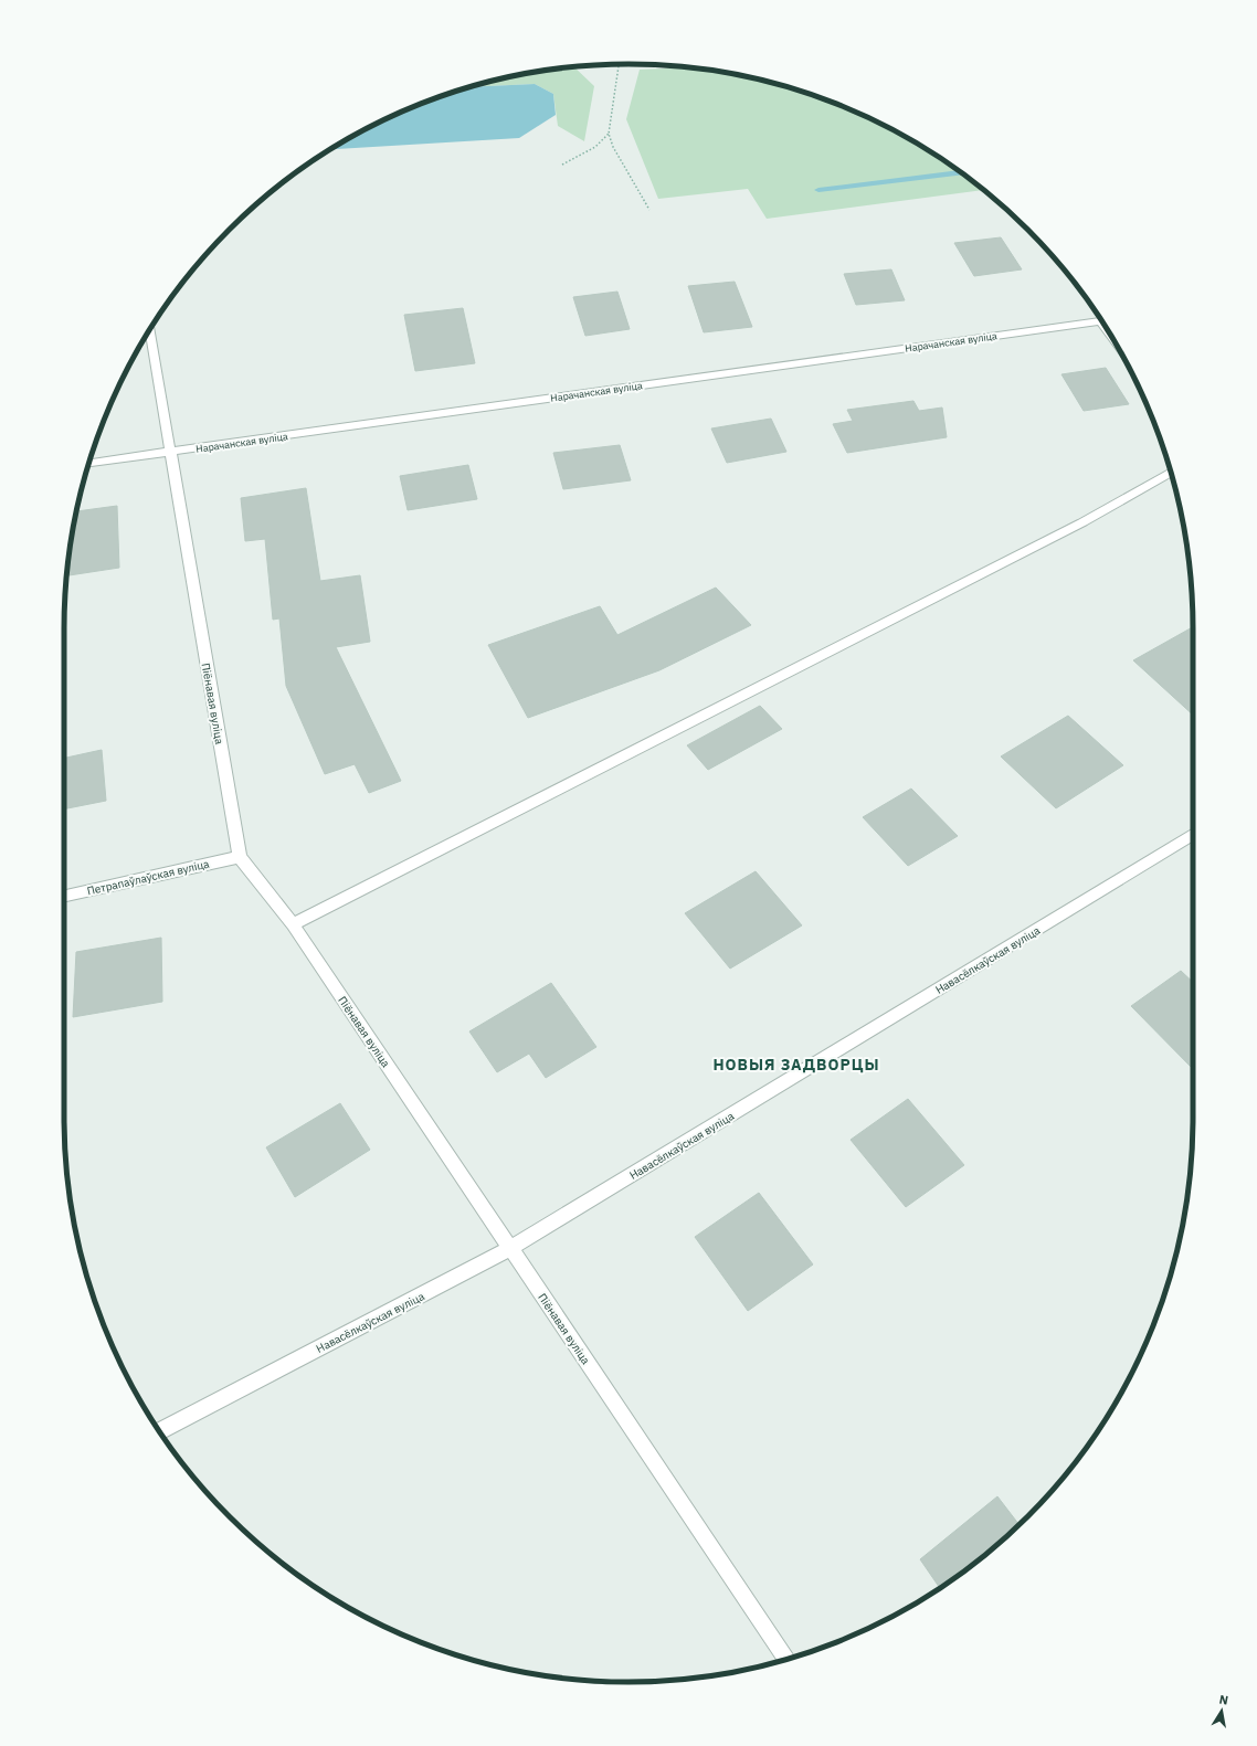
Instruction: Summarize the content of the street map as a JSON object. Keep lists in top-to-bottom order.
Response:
{
  "streets": {
    "street": [
      "Нарачанская вуліца",
      "Піёнавая вуліца",
      "Петрапаўлаўская вуліца",
      "Навасёлкаўская вуліца"
    ]
  },
  "crossings": [
    ["Нарачанская вуліца", "Піёнавая вуліца"],
    ["Піёнавая вуліца", "Петрапаўлаўская вуліца"],
    ["Піёнавая вуліца", "Навасёлкаўская вуліца"]
  ],
  "districts": ["НОВЫЯ ЗАДВОРЦЫ"],
  "north": "top"
}
